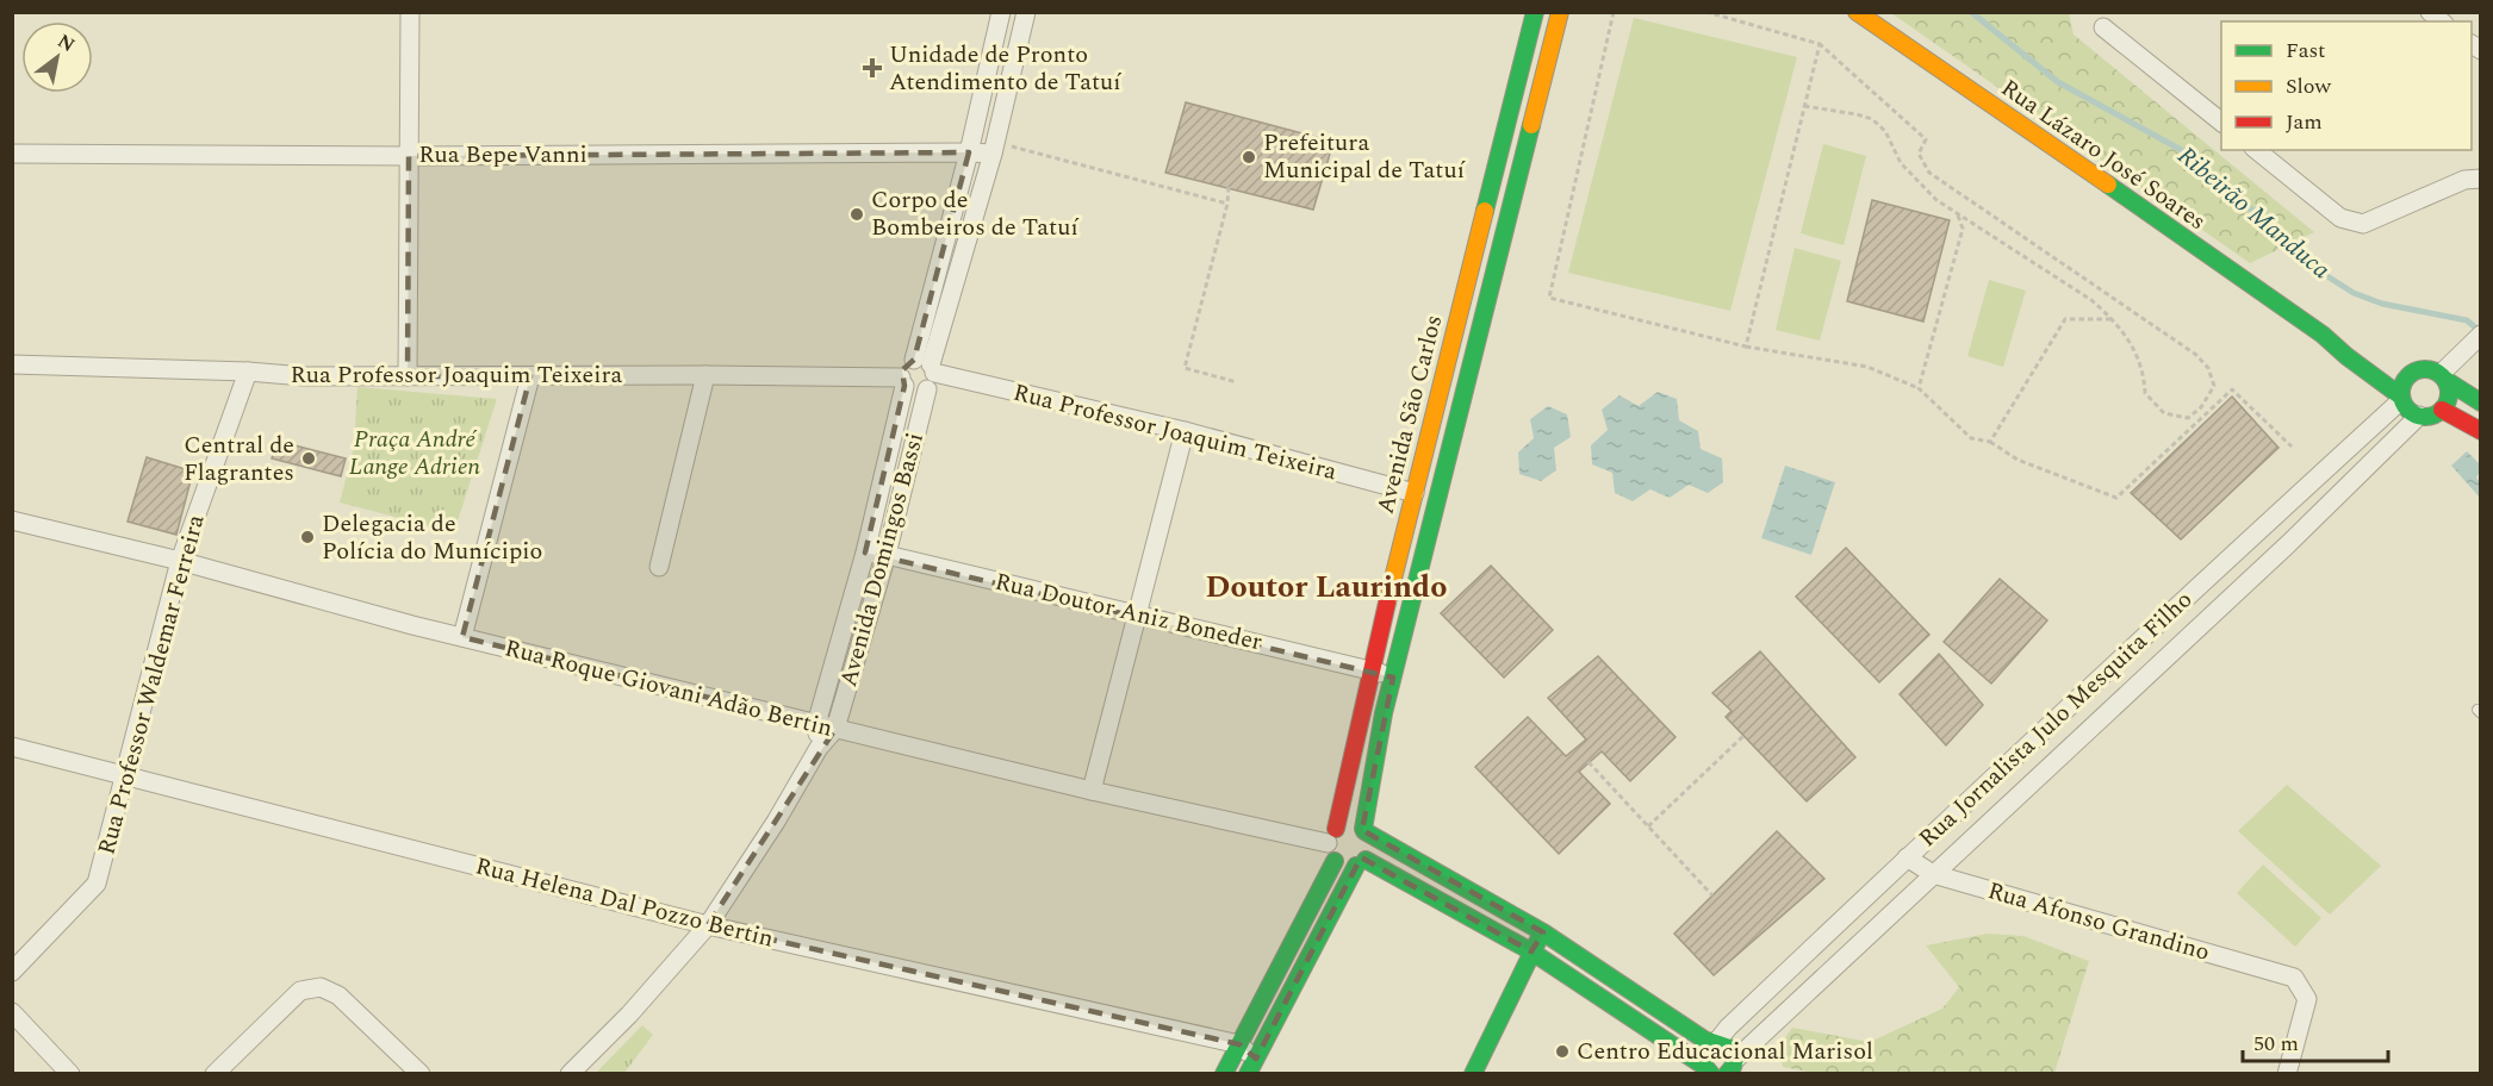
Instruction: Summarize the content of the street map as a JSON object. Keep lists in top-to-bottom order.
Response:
{
  "streets": {
    "main road": ["Rua Lázaro José Soares", "Avenida São Carlos"],
    "street": [
      "Rua Bepe Vanni",
      "Rua Professor Joaquim Teixeira",
      "Avenida Domingos Bassi",
      "Rua Doutor Aniz Boneder",
      "Rua Professor Waldemar Ferreira",
      "Rua Roque Giovani Adão Bertin",
      "Rua Jornalista Julo Mesquita Filho",
      "Rua Helena Dal Pozzo Bertin",
      "Rua Afonso Grandino"
    ]
  },
  "crossings": [
    ["Rua Bepe Vanni", "Avenida Domingos Bassi"],
    ["Rua Lázaro José Soares", "Rua Jornalista Julo Mesquita Filho"],
    ["Rua Professor Joaquim Teixeira", "Avenida São Carlos"],
    ["Rua Professor Joaquim Teixeira", "Avenida Domingos Bassi"],
    ["Rua Professor Joaquim Teixeira", "Rua Professor Waldemar Ferreira"],
    ["Avenida São Carlos", "Rua Doutor Aniz Boneder"],
    ["Avenida São Carlos", "Rua Roque Giovani Adão Bertin"],
    ["Avenida São Carlos", "Rua Helena Dal Pozzo Bertin"],
    ["Avenida Domingos Bassi", "Rua Doutor Aniz Boneder"],
    ["Avenida Domingos Bassi", "Rua Roque Giovani Adão Bertin"],
    ["Rua Professor Waldemar Ferreira", "Rua Roque Giovani Adão Bertin"],
    ["Rua Professor Waldemar Ferreira", "Rua Helena Dal Pozzo Bertin"],
    ["Rua Jornalista Julo Mesquita Filho", "Rua Afonso Grandino"]
  ],
  "districts": ["Doutor Laurindo"],
  "water": ["Ribeirão Manduca"],
  "parks": ["Praça André Lange Adrien"],
  "places": {
    "health": ["Unidade de Pronto Atendimento de Tatuí"],
    "other": [
      "Prefeitura Municipal de Tatuí",
      "Corpo de Bombeiros de Tatuí",
      "Central de Flagrantes",
      "Delegacia de Polícia do Munícipio",
      "Centro Educacional Marisol"
    ]
  },
  "legend": ["Fast", "Slow", "Jam"],
  "scale_bar": "50 m",
  "north": "top right"
}
